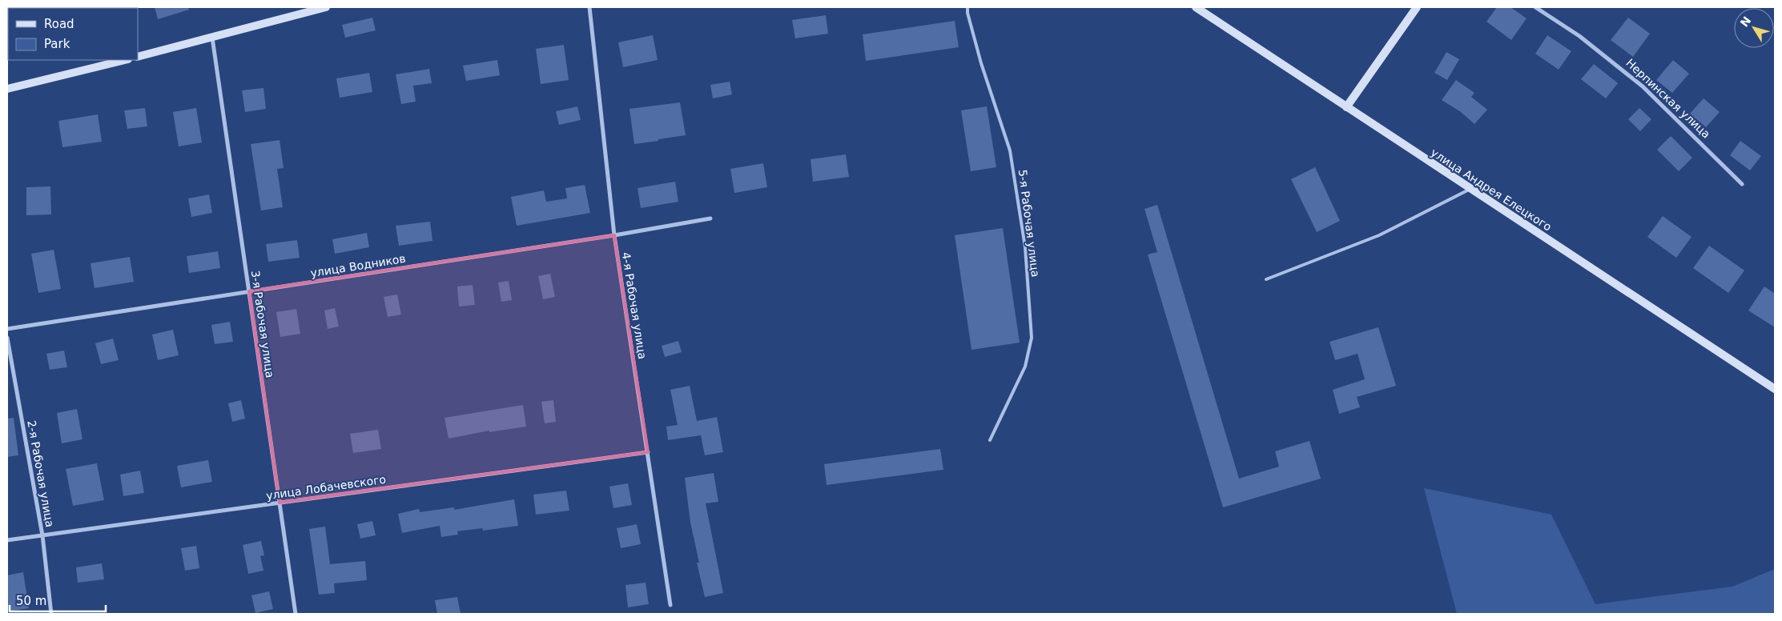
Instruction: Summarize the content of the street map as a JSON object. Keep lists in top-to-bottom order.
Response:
{
  "streets": {
    "main road": ["улица Андрея Елецкого"],
    "street": [
      "Нерпинская улица",
      "улица Водников",
      "4-я Рабочая улица",
      "3-я Рабочая улица",
      "2-я Рабочая улица",
      "улица Лобачевского"
    ],
    "lane": ["5-я Рабочая улица"]
  },
  "crossings": [
    ["улица Водников", "4-я Рабочая улица"],
    ["улица Водников", "3-я Рабочая улица"],
    ["4-я Рабочая улица", "улица Лобачевского"],
    ["3-я Рабочая улица", "улица Лобачевского"],
    ["2-я Рабочая улица", "улица Лобачевского"]
  ],
  "legend": ["Road", "Park"],
  "scale_bar": "50 m",
  "north": "top left"
}
